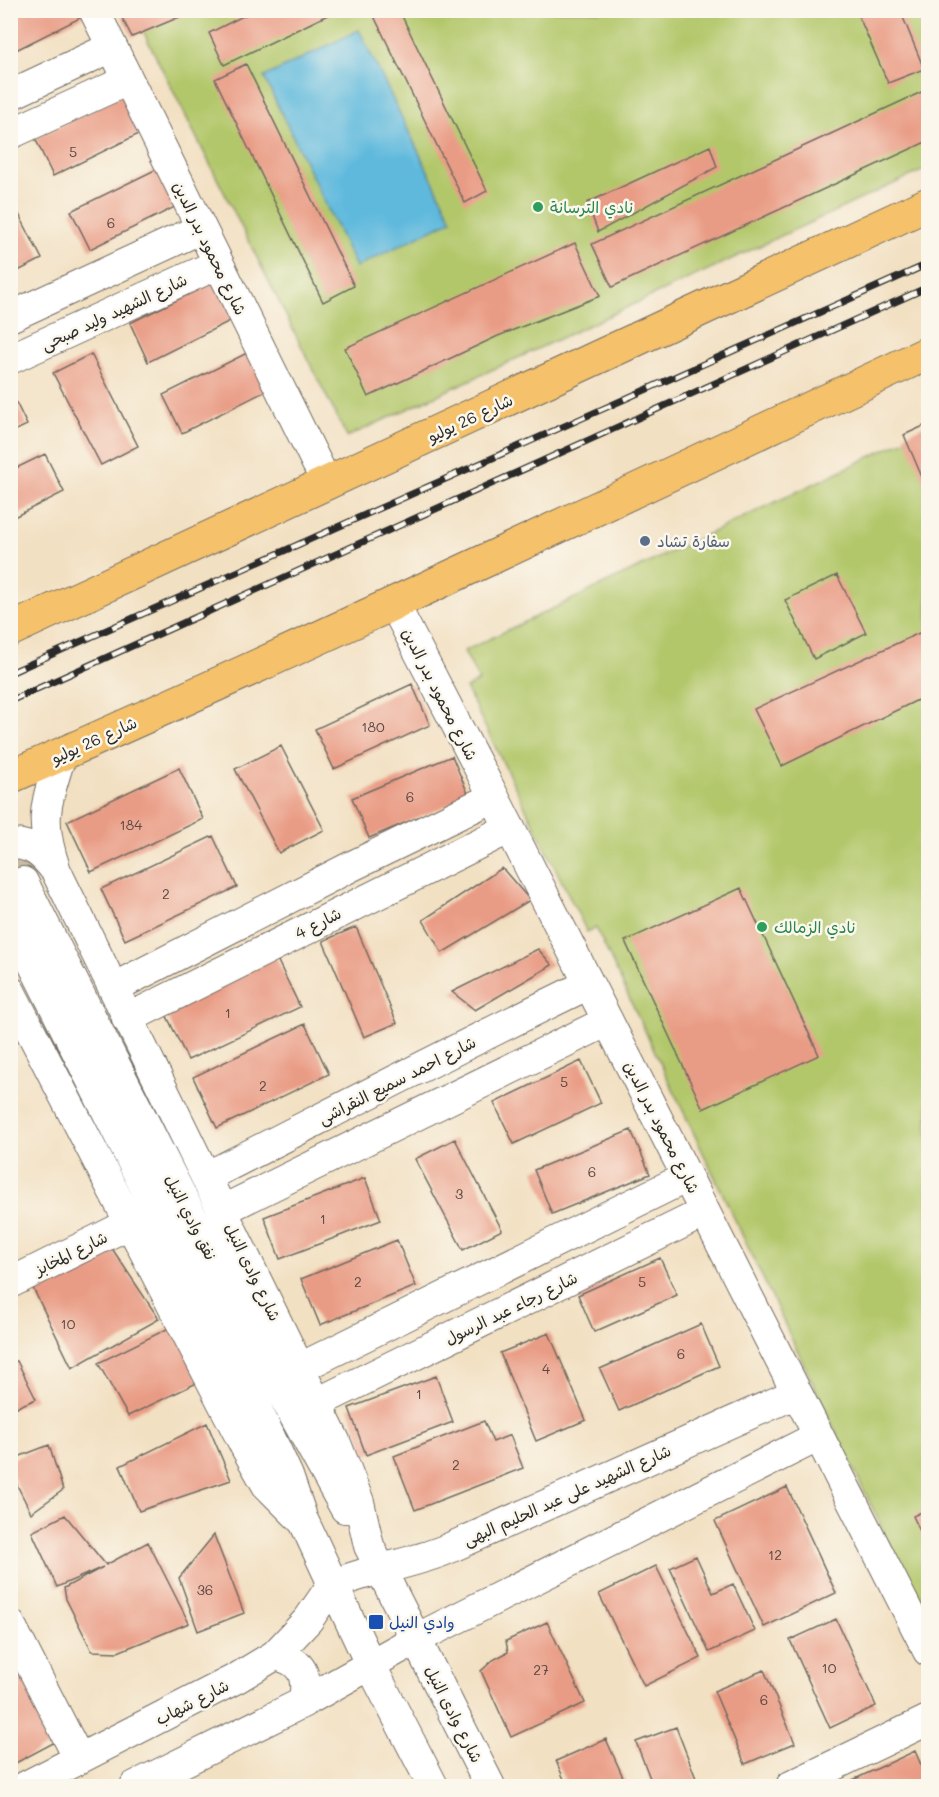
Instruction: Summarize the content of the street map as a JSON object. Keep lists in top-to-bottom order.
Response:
{
  "streets": {
    "main road": ["شارع 26 يوليو"],
    "street": [
      "شارع محمود بدر الدين",
      "شارع الشهيد وليد صبحى",
      "شارع 4",
      "شارع احمد سميع النقراشى",
      "نفق وادي النيل",
      "شارع المخابز",
      "شارع وادى النيل",
      "شارع رجاء عبد الرسول",
      "شارع الشهيد على عبد الحليم البهى",
      "شارع شهاب"
    ]
  },
  "crossings": [
    ["شارع محمود بدر الدين", "شارع الشهيد وليد صبحى"],
    ["شارع محمود بدر الدين", "شارع 26 يوليو"],
    ["شارع محمود بدر الدين", "شارع 4"],
    ["شارع محمود بدر الدين", "شارع احمد سميع النقراشى"],
    ["شارع محمود بدر الدين", "شارع رجاء عبد الرسول"],
    ["شارع محمود بدر الدين", "شارع الشهيد على عبد الحليم البهى"],
    ["شارع 26 يوليو", "شارع وادى النيل"],
    ["شارع 4", "شارع وادى النيل"],
    ["شارع احمد سميع النقراشى", "شارع وادى النيل"],
    ["نفق وادي النيل", "شارع وادى النيل"],
    ["نفق وادي النيل", "شارع الشهيد على عبد الحليم البهى"],
    ["شارع وادى النيل", "شارع رجاء عبد الرسول"],
    ["شارع وادى النيل", "شارع الشهيد على عبد الحليم البهى"],
    ["شارع الشهيد على عبد الحليم البهى", "شارع شهاب"]
  ],
  "places": {
    "other": ["نادي الترسانة", "سفارة تشاد", "نادي الزمالك"],
    "transit": ["وادي النيل"]
  },
  "house_numbers": [
    "5",
    "6",
    "180",
    "6",
    "184",
    "2",
    "1",
    "5",
    "2",
    "6",
    "3",
    "1",
    "2",
    "5",
    "10",
    "6",
    "4",
    "1",
    "2",
    "12",
    "36",
    "10",
    "27",
    "6"
  ]
}
